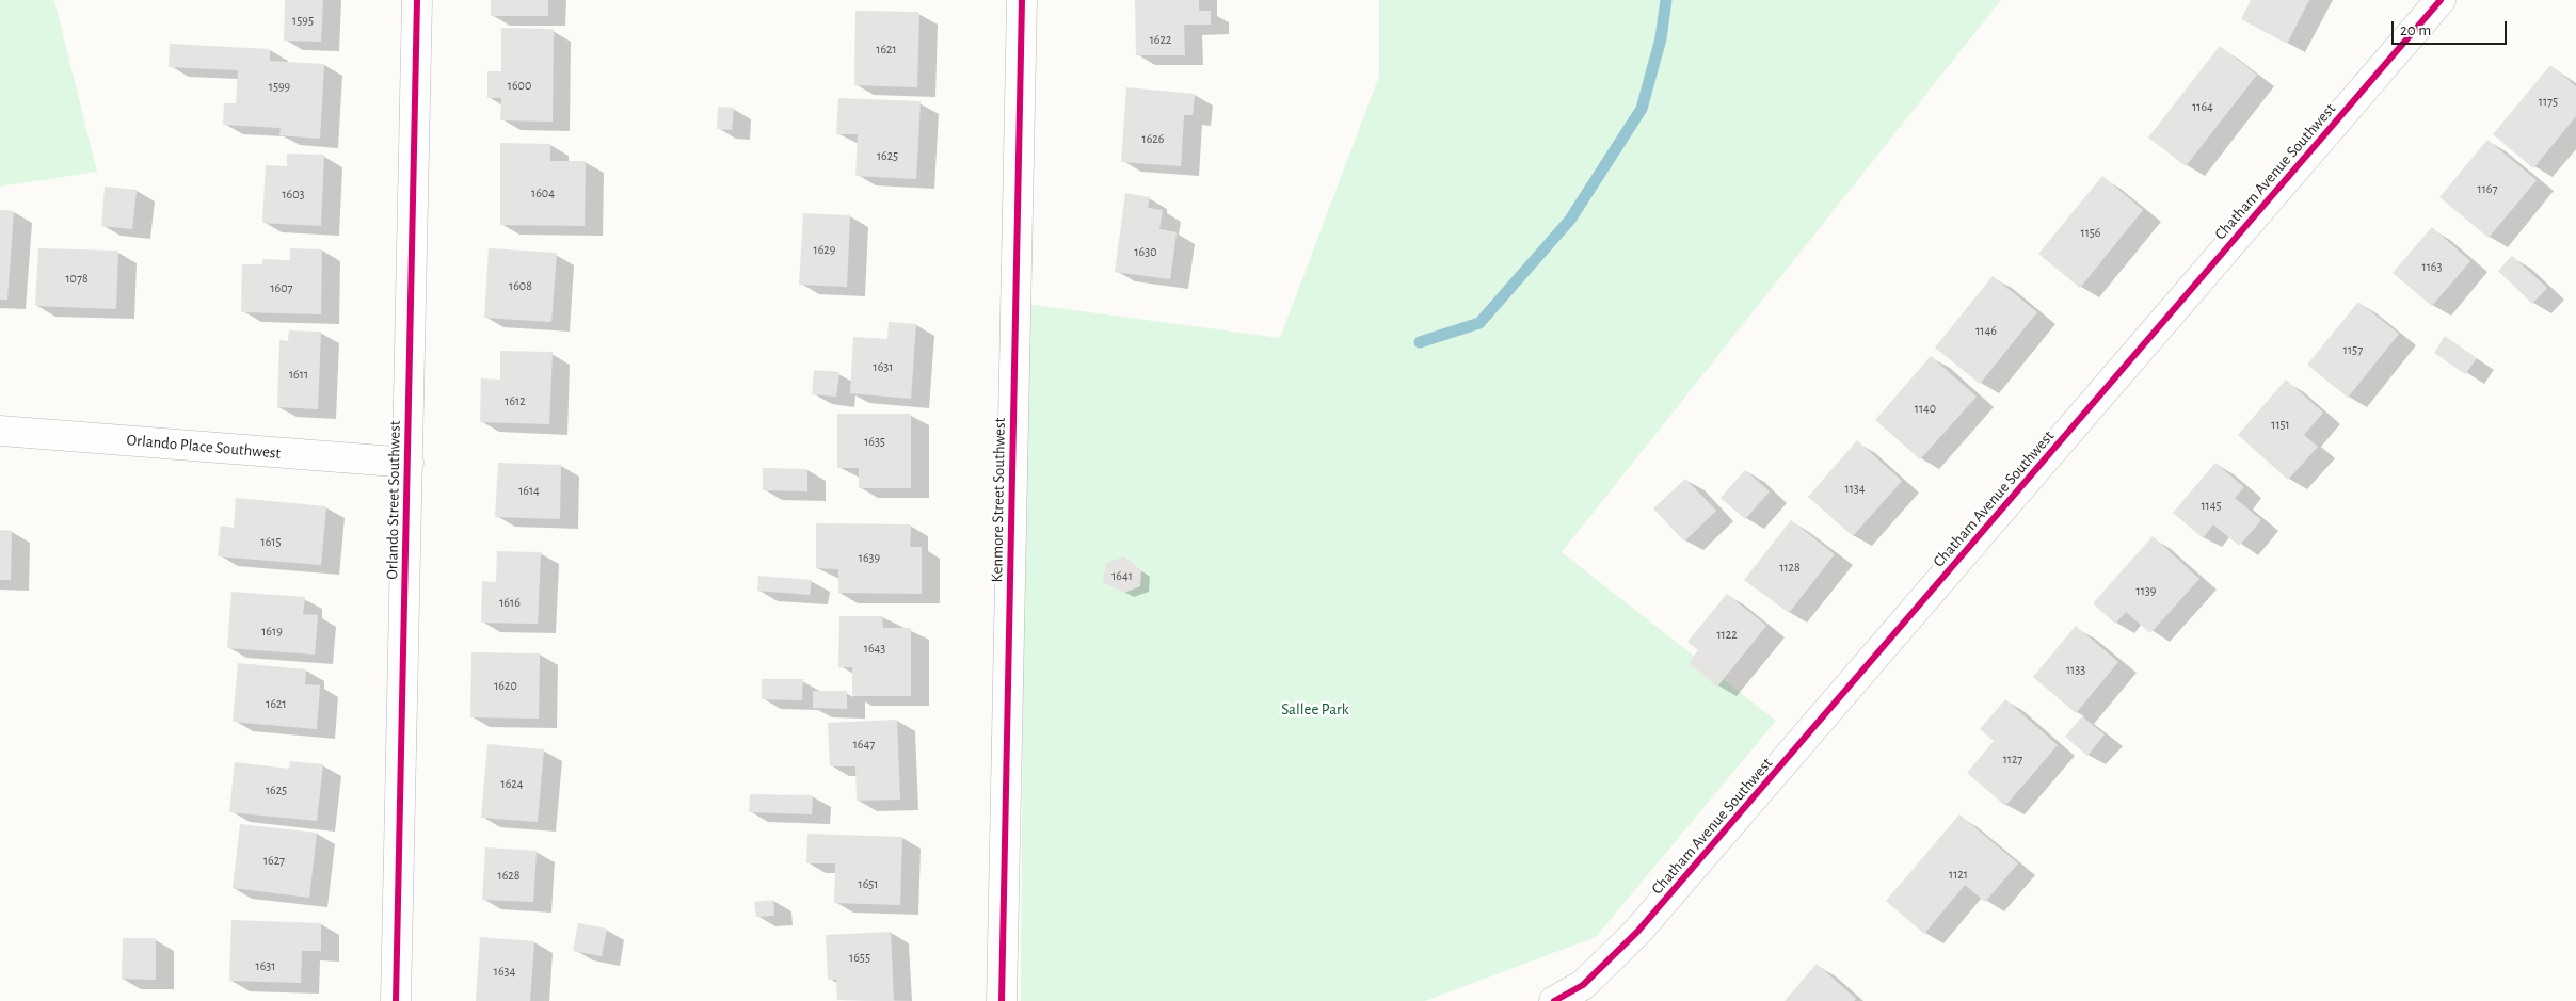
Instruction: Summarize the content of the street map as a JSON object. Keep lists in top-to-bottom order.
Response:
{
  "streets": {
    "street": [
      "Chatham Avenue Southwest",
      "Orlando Place Southwest",
      "Orlando Street Southwest",
      "Kenmore Street Southwest"
    ]
  },
  "crossings": [
    ["Orlando Place Southwest", "Orlando Street Southwest"]
  ],
  "parks": ["Sallee Park"],
  "house_numbers": [
    "1595",
    "1622",
    "1621",
    "1600",
    "1599",
    "1175",
    "1164",
    "1626",
    "1625",
    "1167",
    "1604",
    "1603",
    "1156",
    "1629",
    "1630",
    "1163",
    "1078",
    "1608",
    "1607",
    "1146",
    "1157",
    "1631",
    "1611",
    "1612",
    "1140",
    "1151",
    "1635",
    "1134",
    "1614",
    "1145",
    "1615",
    "1639",
    "1128",
    "1641",
    "1139",
    "1616",
    "1619",
    "1122",
    "1643",
    "1133",
    "1620",
    "1621",
    "1647",
    "1127",
    "1624",
    "1625",
    "1627",
    "1121",
    "1628",
    "1651",
    "1655",
    "1631",
    "1634"
  ],
  "scale_bar": "20 m"
}
